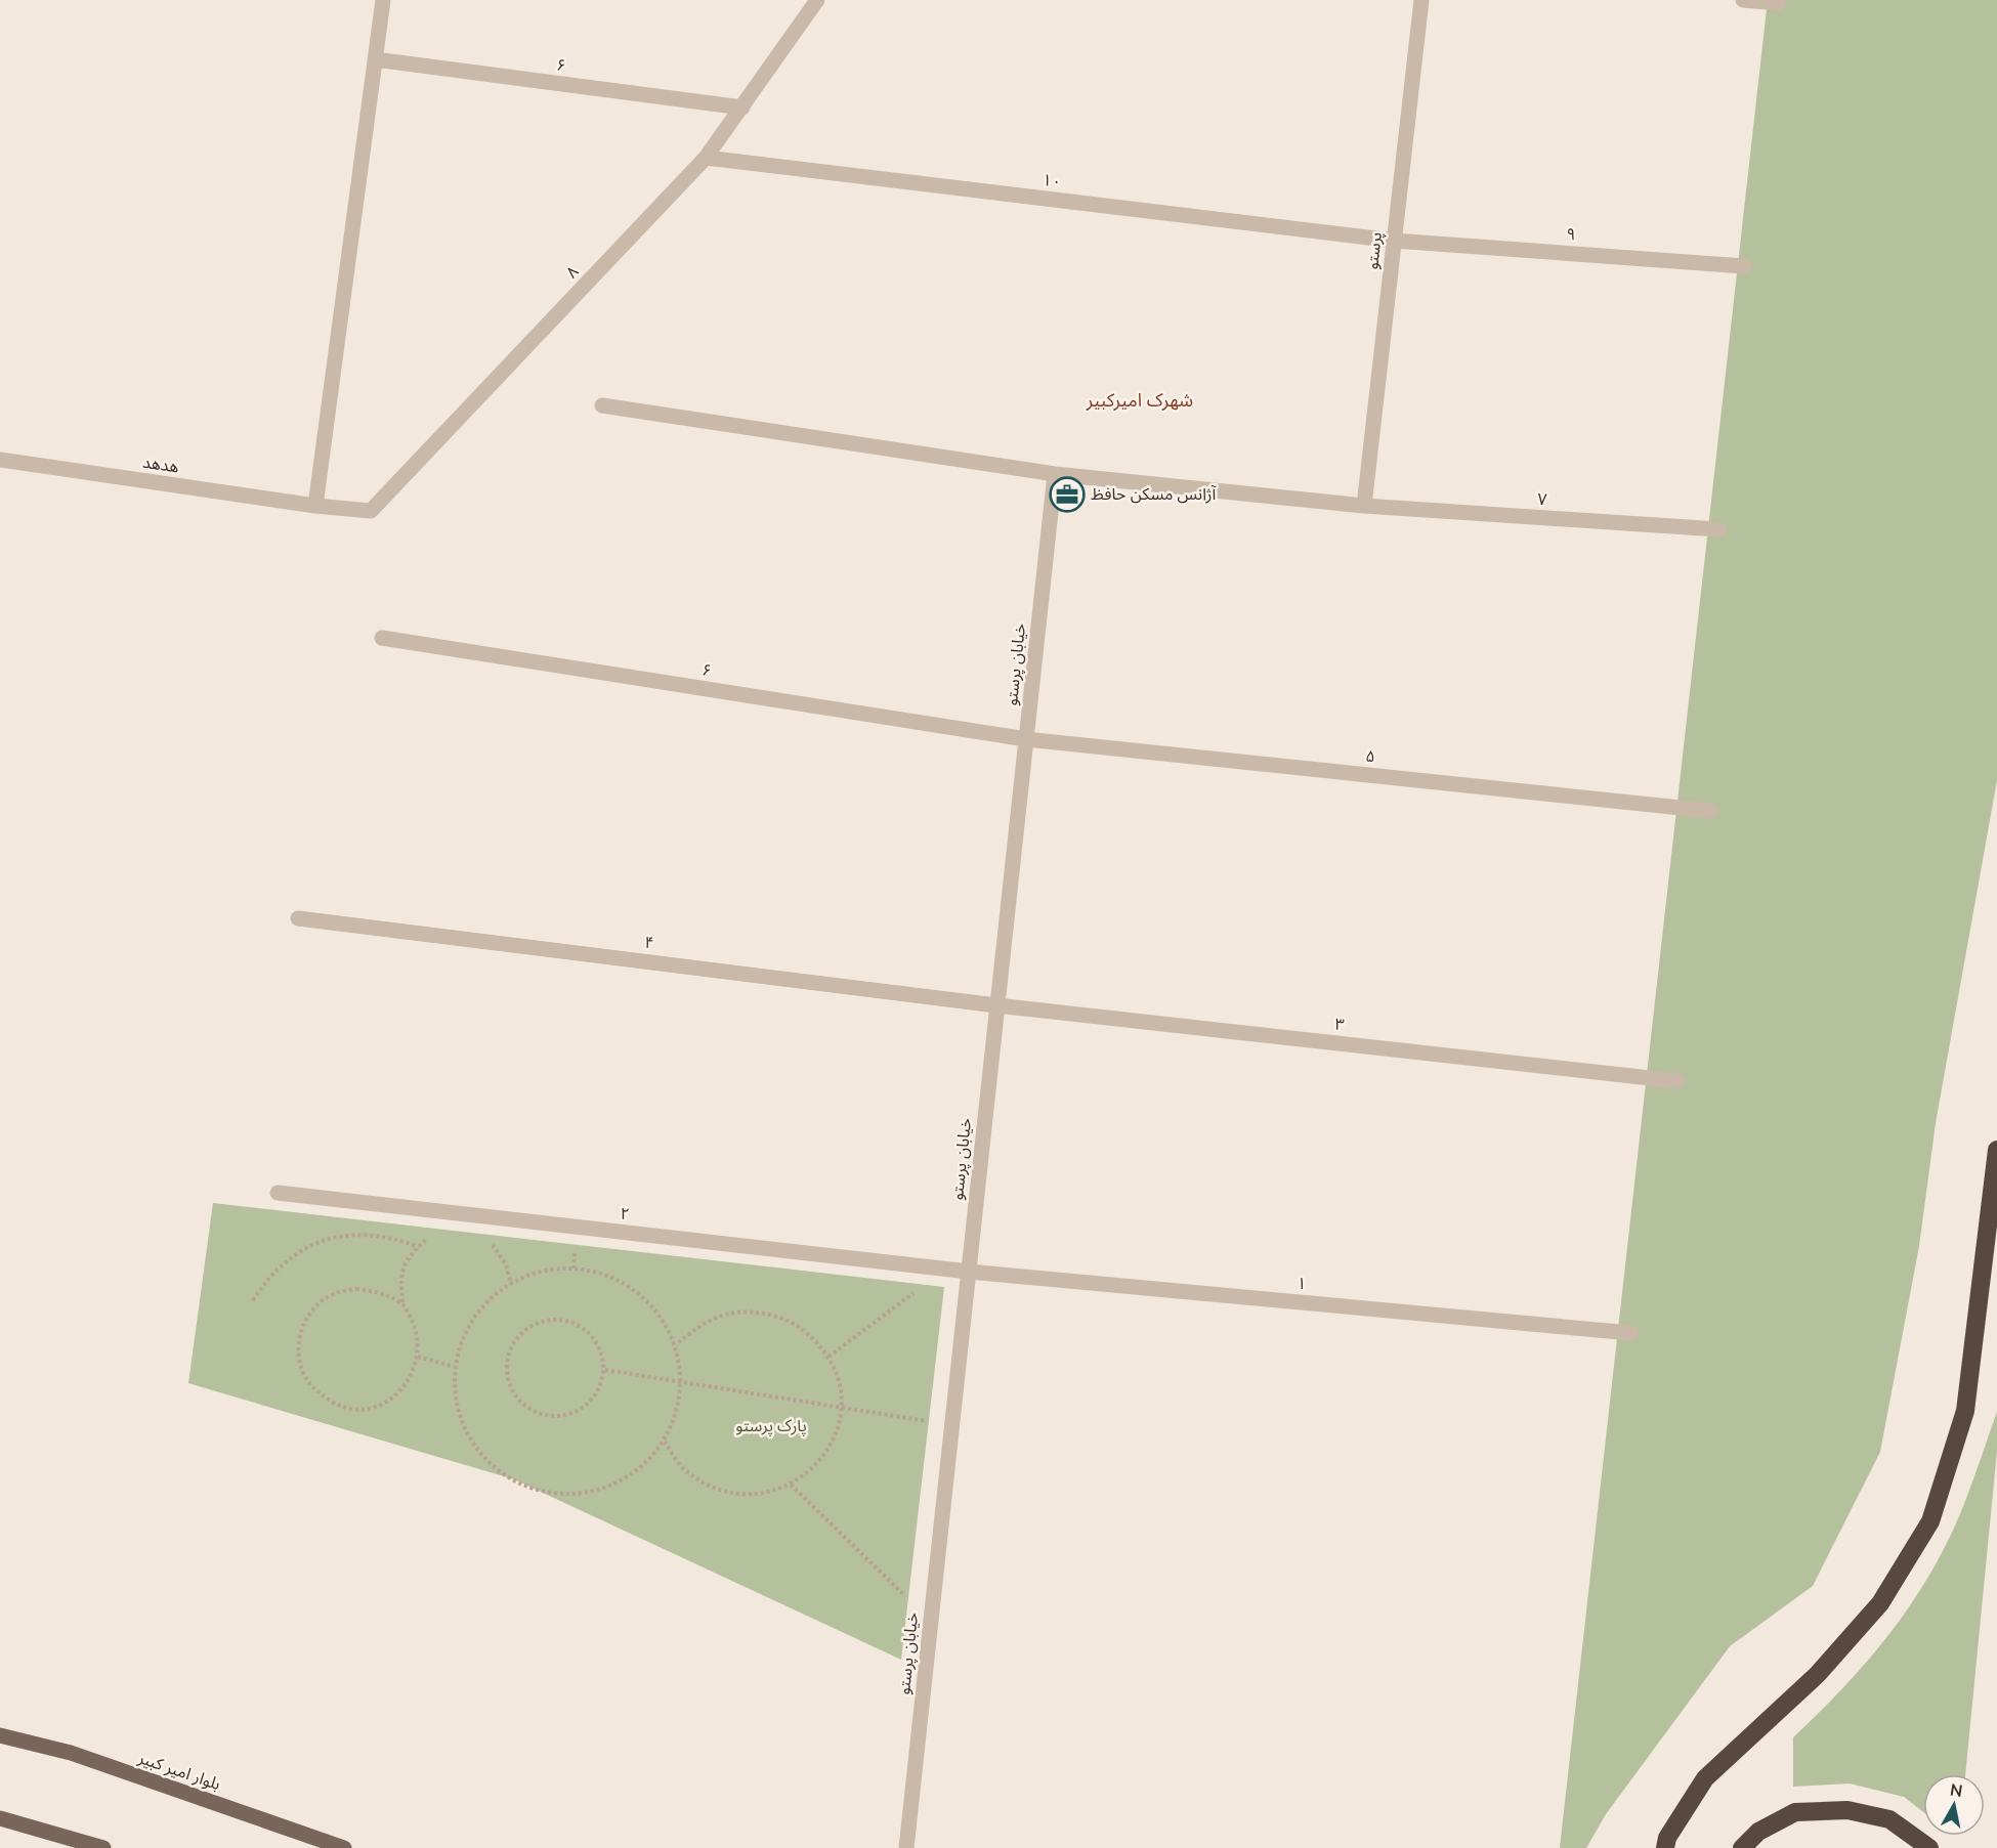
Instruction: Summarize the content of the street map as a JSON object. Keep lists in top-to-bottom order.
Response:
{
  "streets": {
    "main road": ["بلوار امیر کبیر"],
    "street": [
      "۶",
      "۱۰",
      "۹",
      "پرستو",
      "۸",
      "هدهد",
      "۷",
      "خیابان پرستو",
      "۵",
      "۴",
      "۳",
      "۲",
      "۱"
    ]
  },
  "crossings": [
    ["۶", "۸"],
    ["۶", "خیابان پرستو"],
    ["۶", "۵"],
    ["۱۰", "۹"],
    ["۱۰", "پرستو"],
    ["۱۰", "۸"],
    ["۹", "پرستو"],
    ["پرستو", "۷"],
    ["۸", "هدهد"],
    ["۷", "خیابان پرستو"],
    ["خیابان پرستو", "۵"],
    ["خیابان پرستو", "۴"],
    ["خیابان پرستو", "۳"],
    ["خیابان پرستو", "۲"],
    ["خیابان پرستو", "۱"],
    ["۴", "۳"],
    ["۲", "۱"]
  ],
  "districts": ["شهرک امیرکبیر"],
  "parks": ["پارک پرستو"],
  "places": {
    "office": ["آژانس مسکن حافظ"]
  },
  "north": "top"
}
